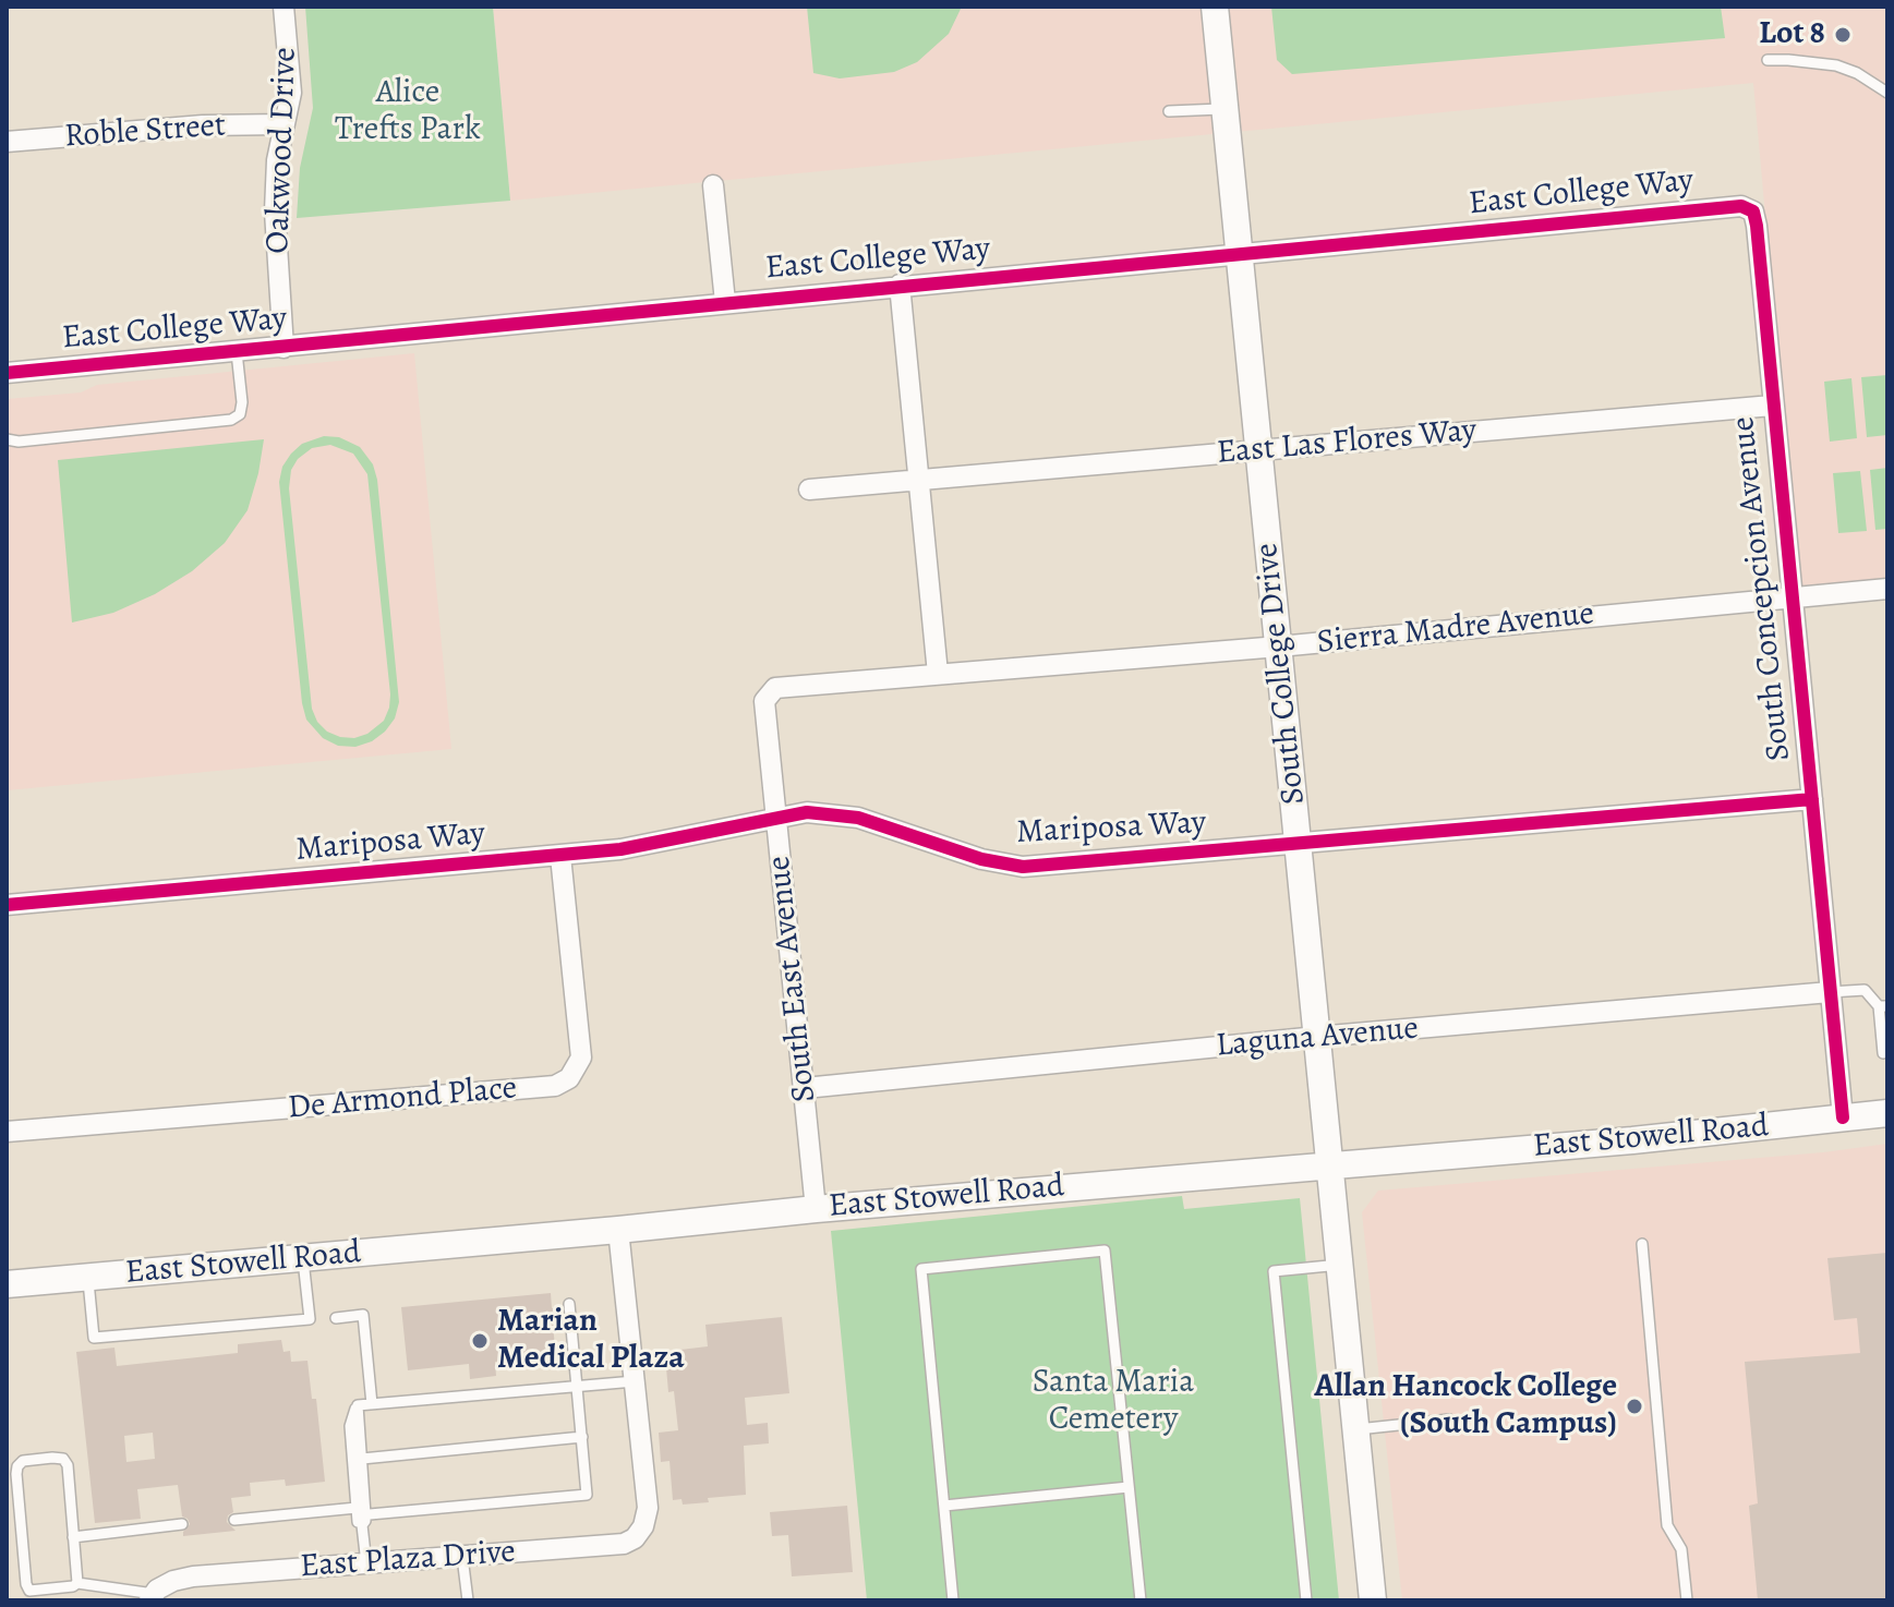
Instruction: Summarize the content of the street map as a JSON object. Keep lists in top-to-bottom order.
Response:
{
  "streets": {
    "main road": ["South College Drive", "East Stowell Road"],
    "street": [
      "Roble Street",
      "Oakwood Drive",
      "East College Way",
      "East Las Flores Way",
      "South Concepcion Avenue",
      "Sierra Madre Avenue",
      "Mariposa Way",
      "South East Avenue",
      "Laguna Avenue",
      "De Armond Place",
      "East Plaza Drive"
    ]
  },
  "crossings": [
    ["Roble Street", "Oakwood Drive"],
    ["Oakwood Drive", "East College Way"],
    ["East College Way", "South Concepcion Avenue"],
    ["East College Way", "South College Drive"],
    ["East Las Flores Way", "South Concepcion Avenue"],
    ["East Las Flores Way", "South College Drive"],
    ["South Concepcion Avenue", "Sierra Madre Avenue"],
    ["South Concepcion Avenue", "Mariposa Way"],
    ["South Concepcion Avenue", "Laguna Avenue"],
    ["South Concepcion Avenue", "East Stowell Road"],
    ["Sierra Madre Avenue", "South College Drive"],
    ["Sierra Madre Avenue", "South East Avenue"],
    ["South College Drive", "Mariposa Way"],
    ["South College Drive", "Laguna Avenue"],
    ["South College Drive", "East Stowell Road"],
    ["Mariposa Way", "South East Avenue"],
    ["Mariposa Way", "De Armond Place"],
    ["South East Avenue", "Laguna Avenue"],
    ["South East Avenue", "East Stowell Road"]
  ],
  "parks": ["Alice Trefts Park", "Santa Maria Cemetery"],
  "places": ["Lot 8", "Marian Medical Plaza", "Allan Hancock College (South Campus)"]
}
